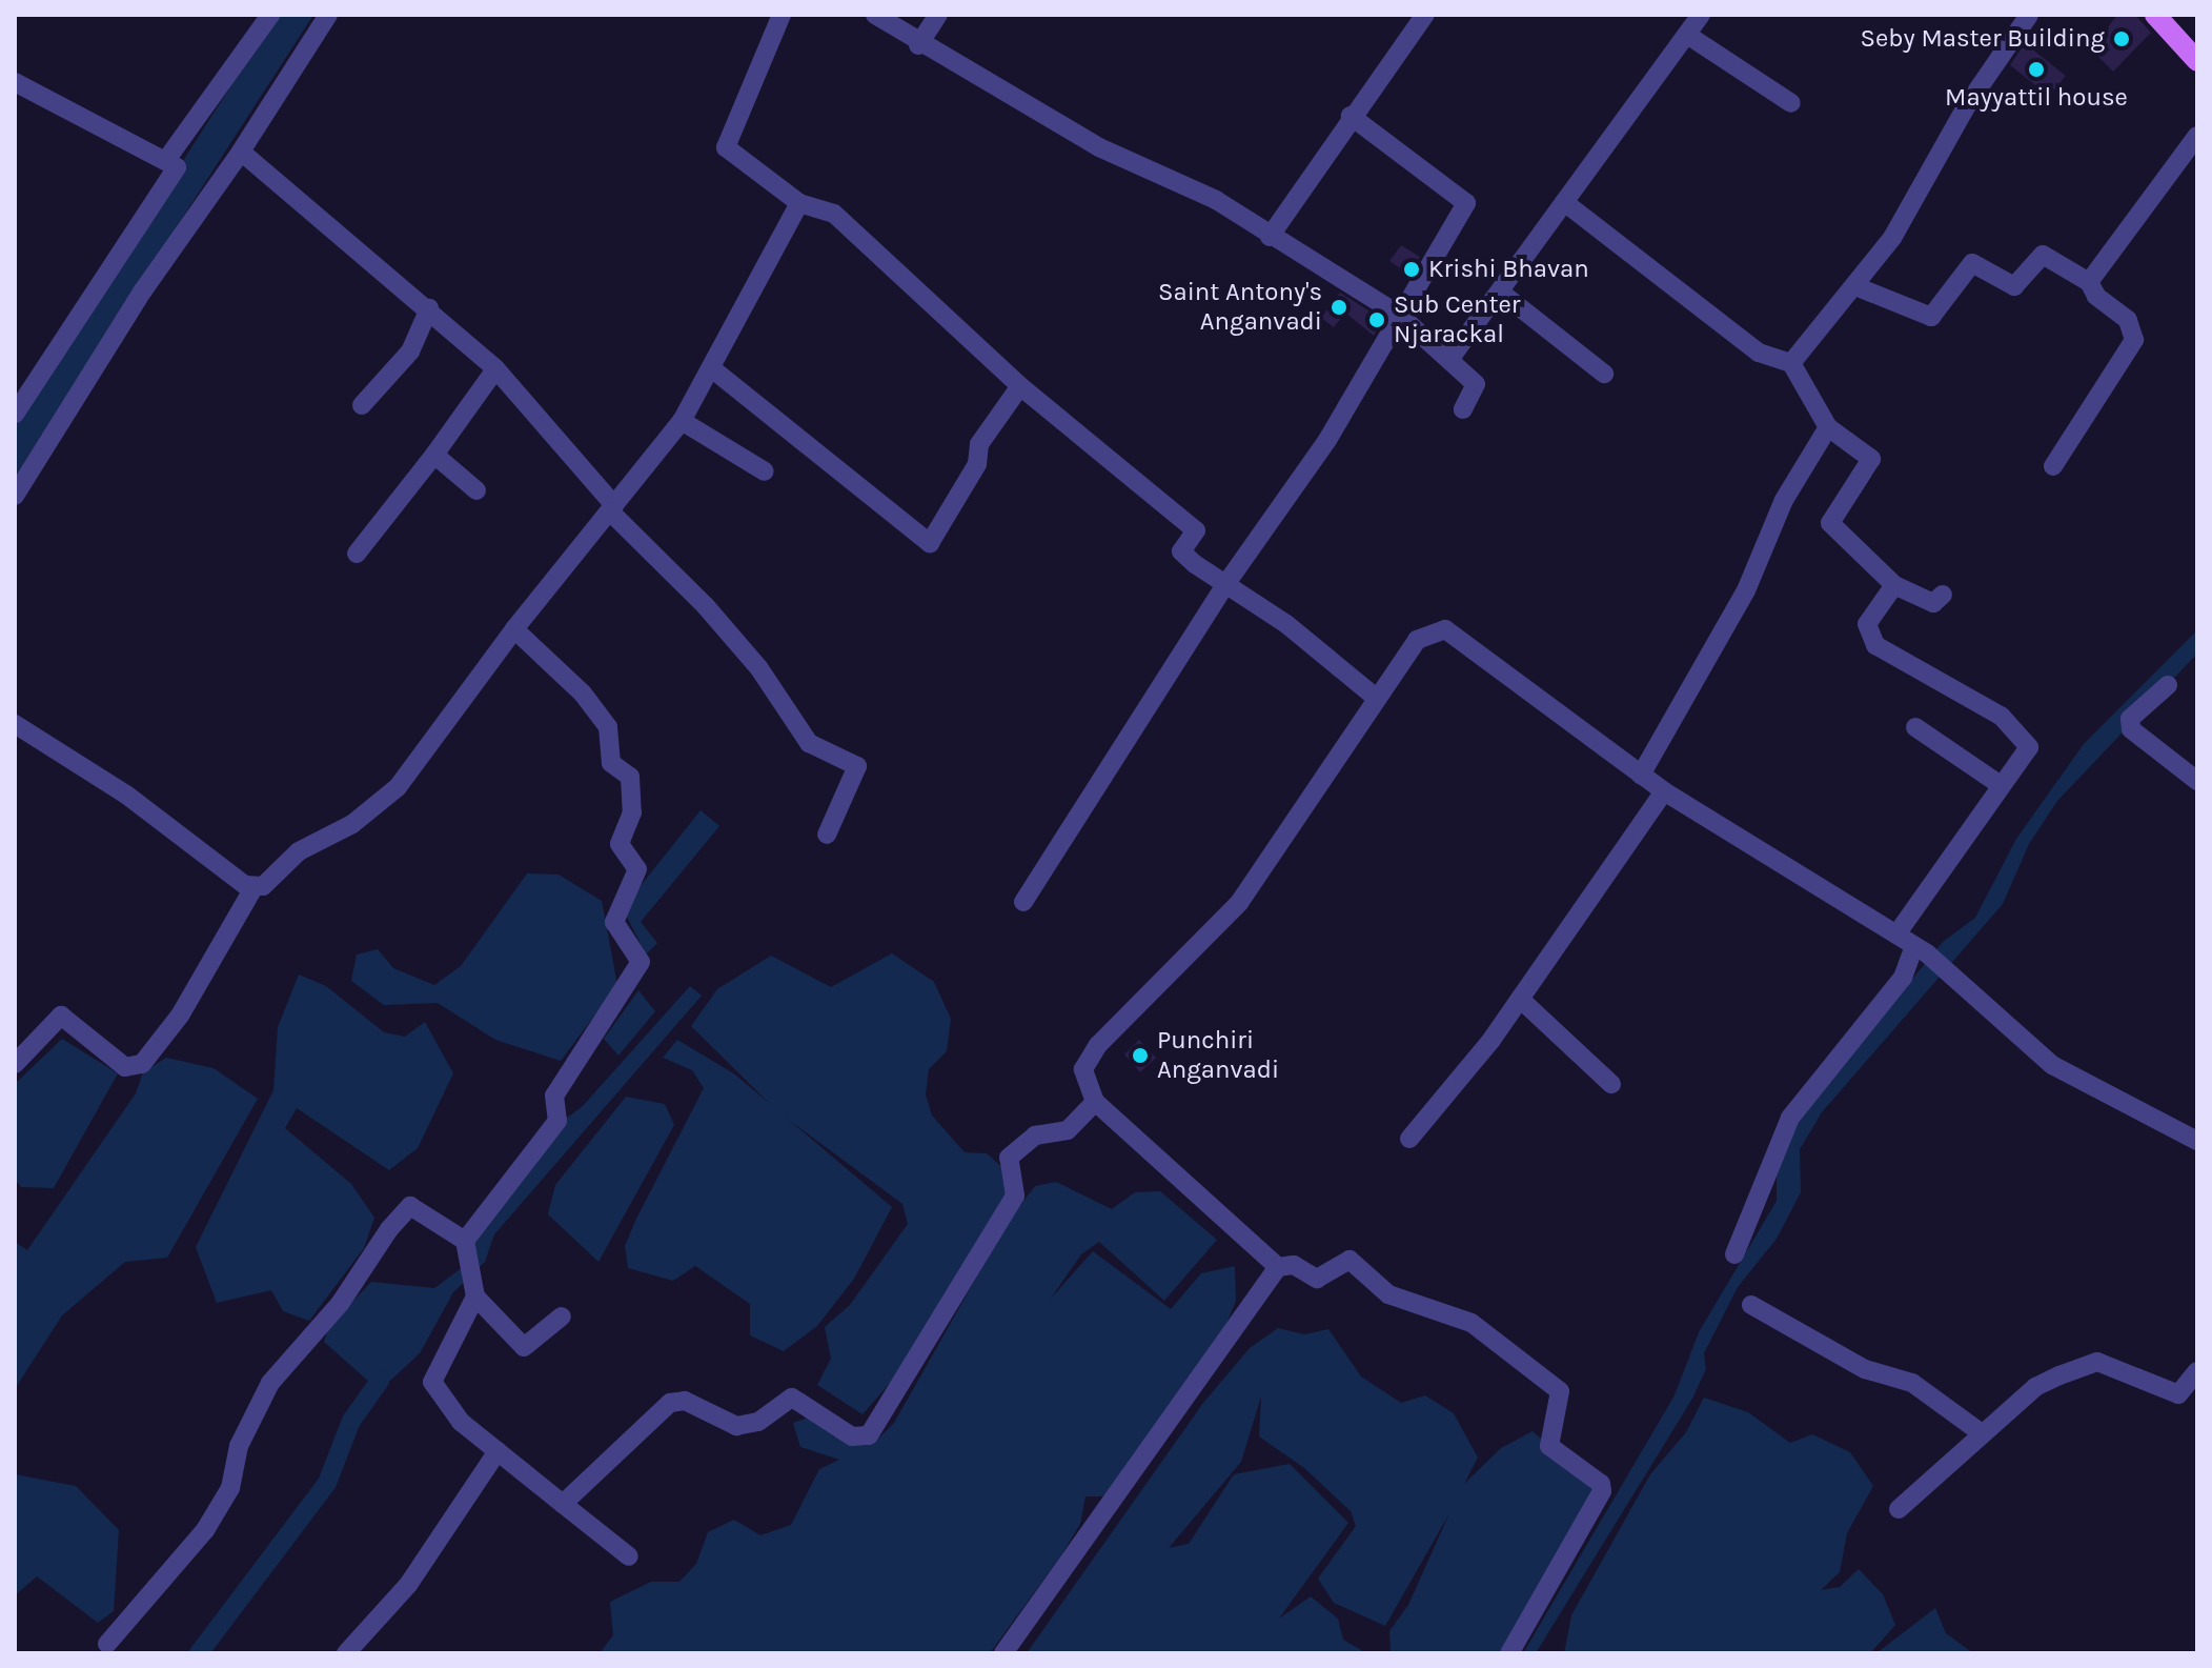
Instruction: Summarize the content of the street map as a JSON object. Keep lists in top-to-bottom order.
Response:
{
  "places": [
    "Seby Master Building",
    "Mayyattil house",
    "Krishi Bhavan",
    "Saint Antony's Anganvadi",
    "Sub Center Njarackal",
    "Punchiri Anganvadi"
  ]
}
